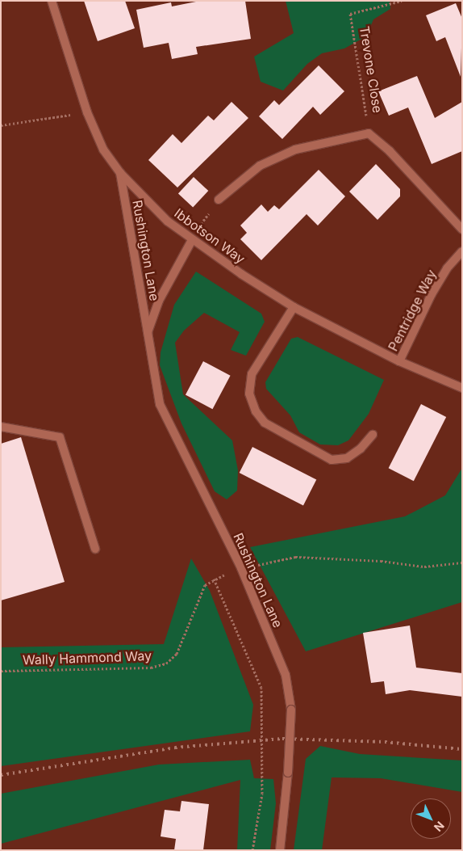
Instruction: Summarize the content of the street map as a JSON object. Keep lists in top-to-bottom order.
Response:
{
  "streets": {
    "street": [
      "Trevone Close",
      "Ibbotson Way",
      "Rushington Lane",
      "Pentridge Way"
    ],
    "path": ["Wally Hammond Way"]
  },
  "crossings": [
    ["Ibbotson Way", "Rushington Lane"],
    ["Ibbotson Way", "Pentridge Way"],
    ["Rushington Lane", "Wally Hammond Way"]
  ],
  "north": "bottom right"
}
